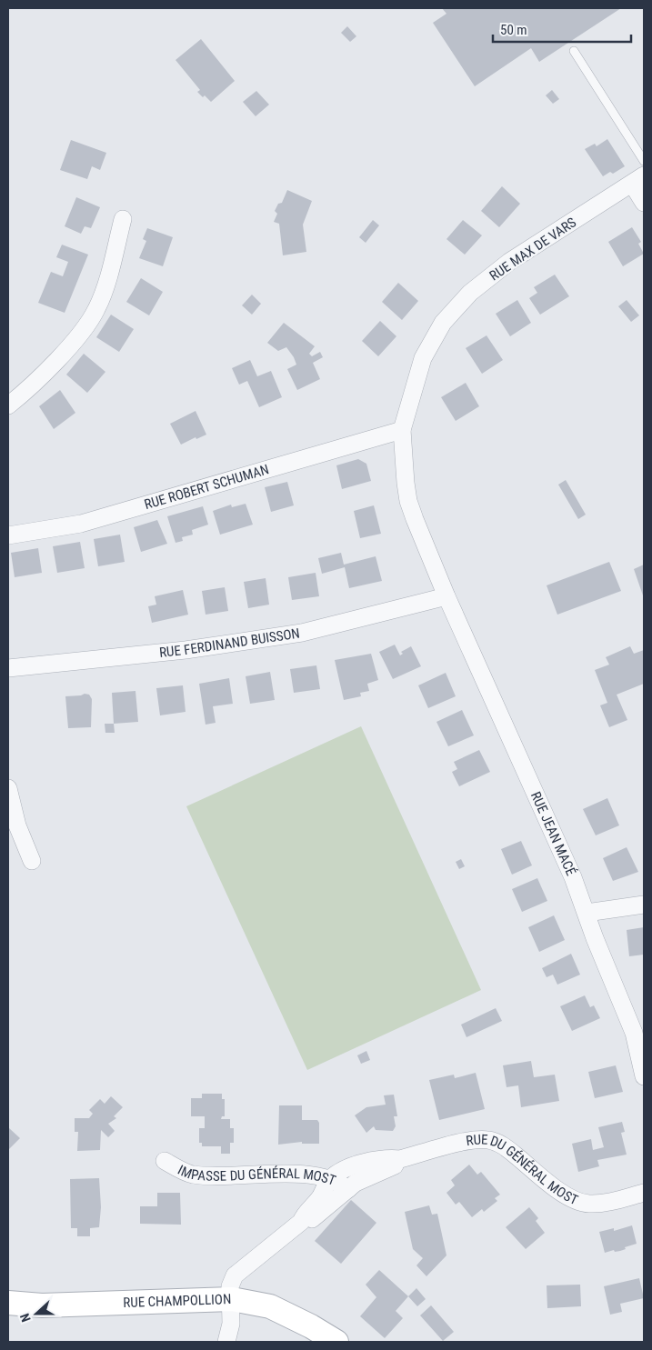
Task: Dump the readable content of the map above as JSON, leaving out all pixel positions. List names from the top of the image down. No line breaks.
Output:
{"streets":{"street":["RUE MAX DE VARS","RUE ROBERT SCHUMAN","RUE FERDINAND BUISSON","RUE JEAN MACÉ","RUE DU GÉNÉRAL MOST","IMPASSE DU GÉNÉRAL MOST","RUE CHAMPOLLION"]},"crossings":[["RUE MAX DE VARS","RUE ROBERT SCHUMAN"],["RUE MAX DE VARS","RUE FERDINAND BUISSON"],["RUE MAX DE VARS","RUE JEAN MACÉ"],["RUE FERDINAND BUISSON","RUE JEAN MACÉ"],["RUE DU GÉNÉRAL MOST","IMPASSE DU GÉNÉRAL MOST"],["RUE DU GÉNÉRAL MOST","RUE CHAMPOLLION"]],"scale_bar":"50 m","north":"left"}
